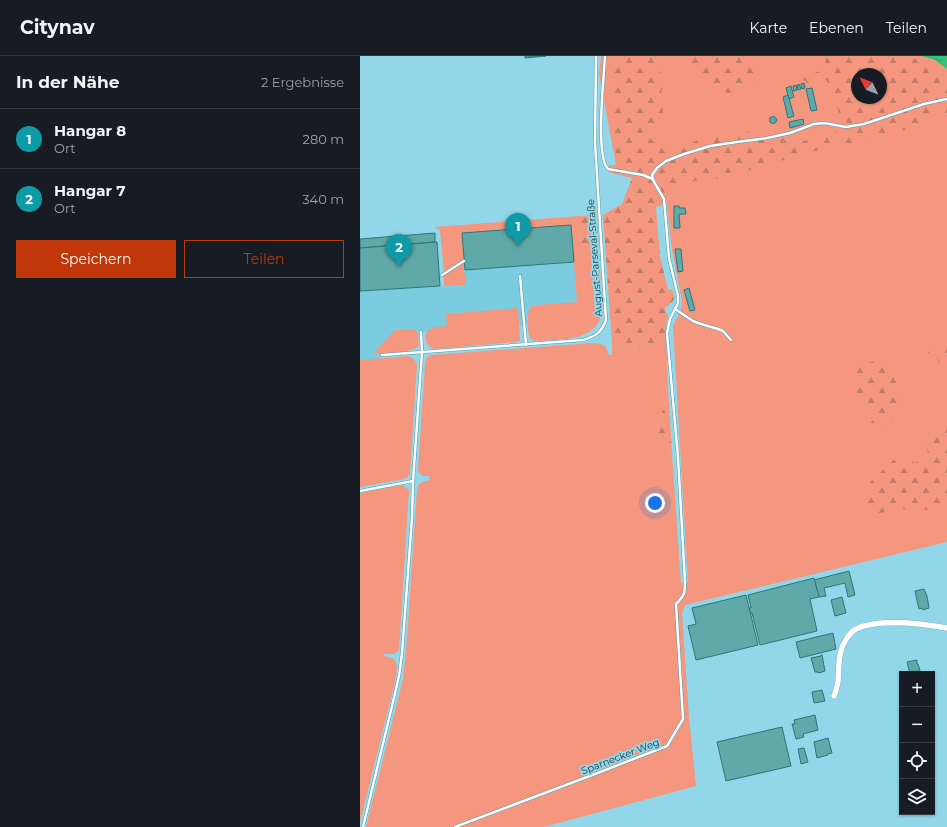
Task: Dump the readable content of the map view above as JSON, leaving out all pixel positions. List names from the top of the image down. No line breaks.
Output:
{"streets":{"lane":["August-Parseval-Straße","Sparnecker Weg"]},"north":"top left","page":{"header":"Citynav","nav":["Karte","Ebenen","Teilen"],"heading":["In der Nähe","2 Ergebnisse"],"list":[{"mark":"1","name":"Hangar 8","note":"Ort","value":"280 m"},{"mark":"2","name":"Hangar 7","note":"Ort","value":"340 m"}],"pins":["1","2"],"buttons":["Speichern","Teilen"],"map_buttons":["+","−"]}}
